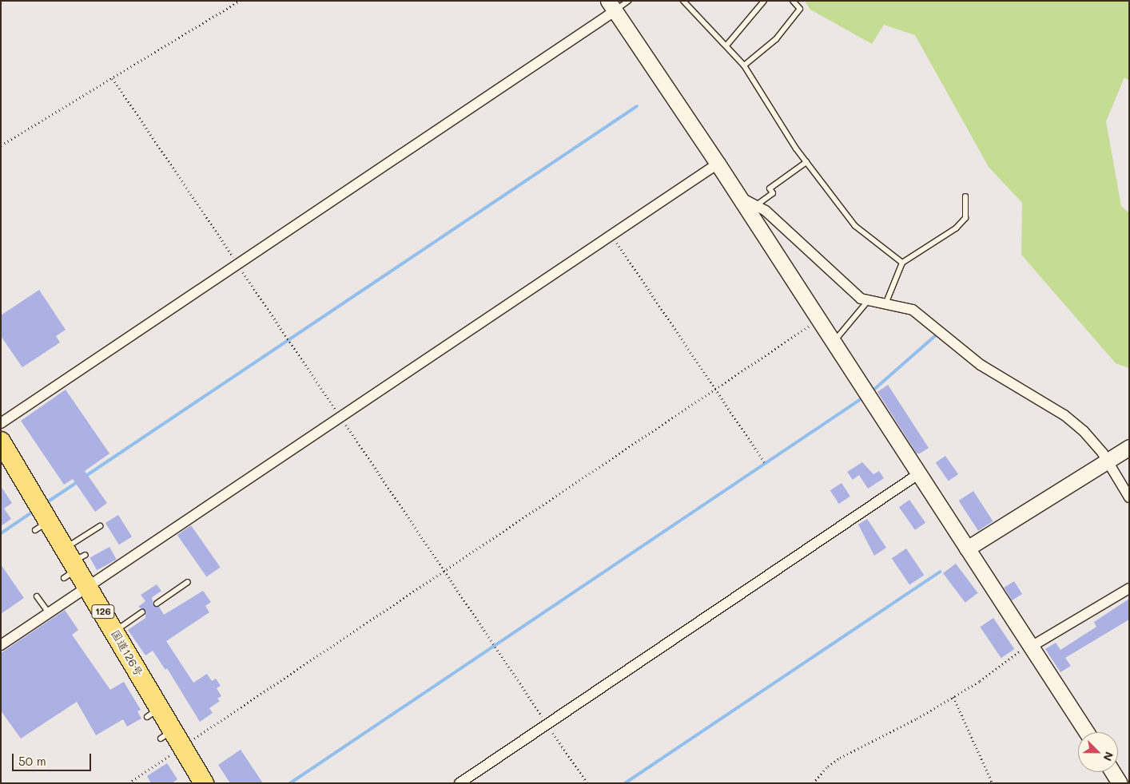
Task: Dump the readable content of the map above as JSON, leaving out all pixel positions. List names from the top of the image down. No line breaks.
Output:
{"streets":{"highway":["126","国道126号"]},"scale_bar":"50 m","north":"bottom right"}
